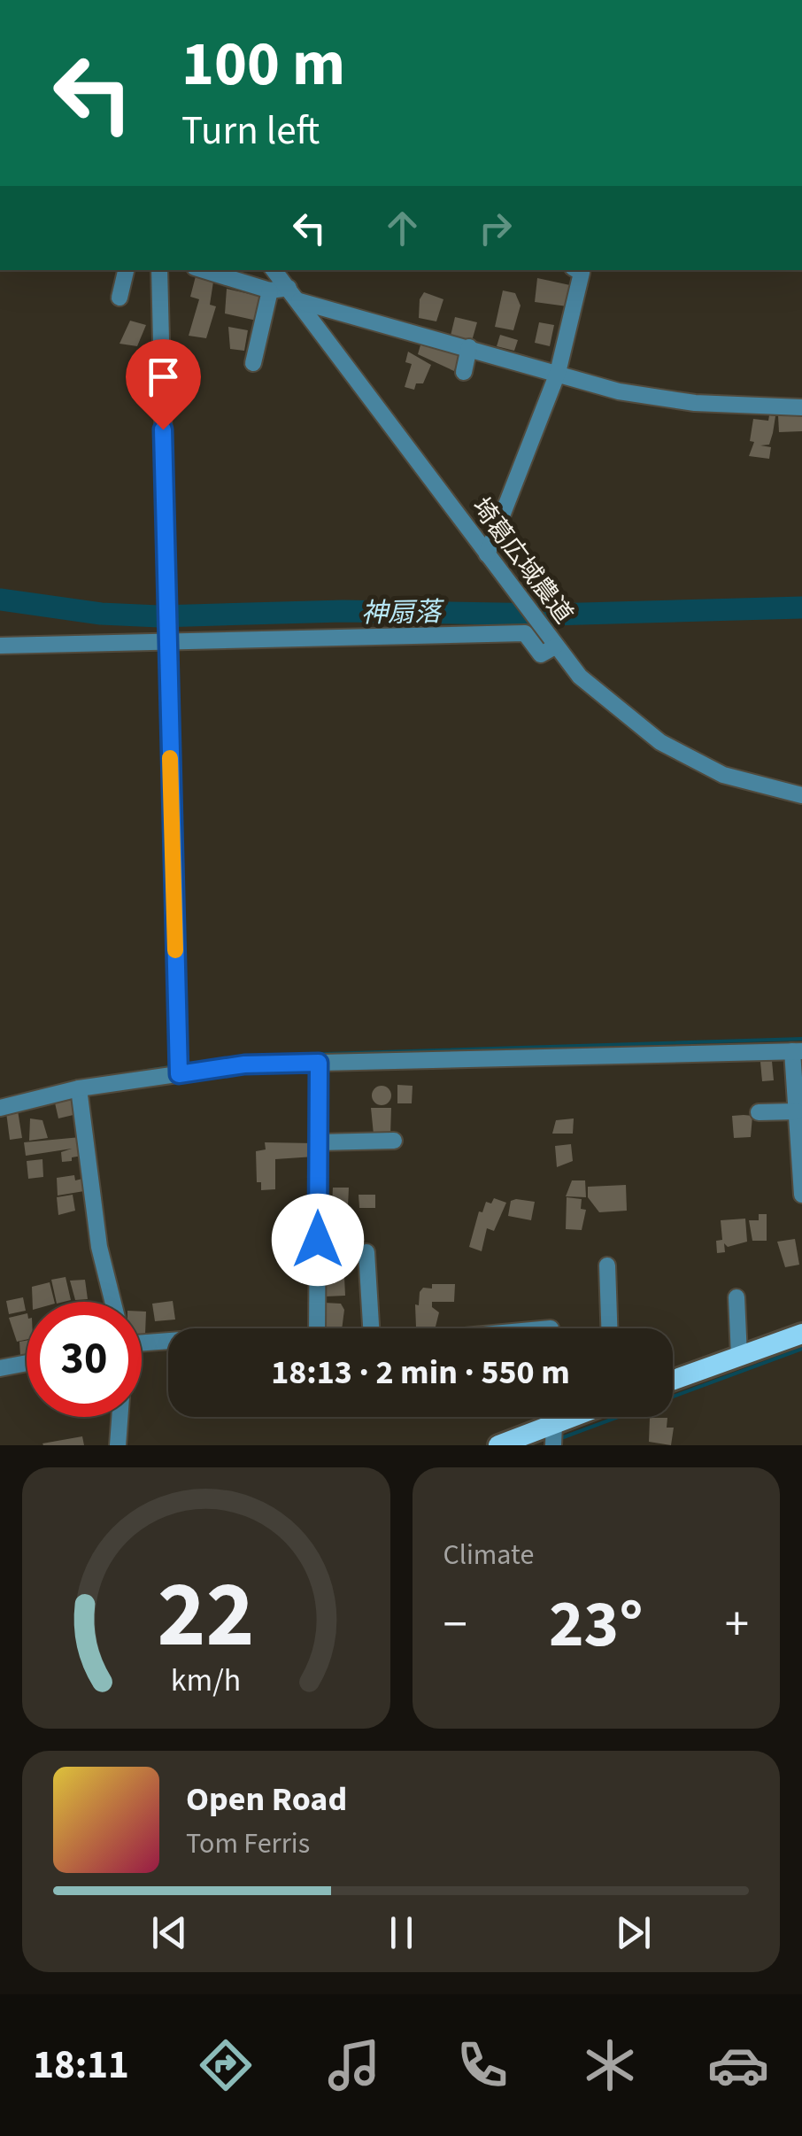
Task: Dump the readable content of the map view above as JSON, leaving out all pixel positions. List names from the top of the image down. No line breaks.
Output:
{"streets":{"street":["埼葛広域農道"]},"water":["神扇落"],"page":{"turn":["100 m","Turn left"],"limit":"30","trip":"18:13 · 2 min · 550 m","tile":"Climate","heat":["−","23°","+"],"song":["Open Road","Tom Ferris"],"tabs":"18:11","gauge":["22","km/h"]}}
